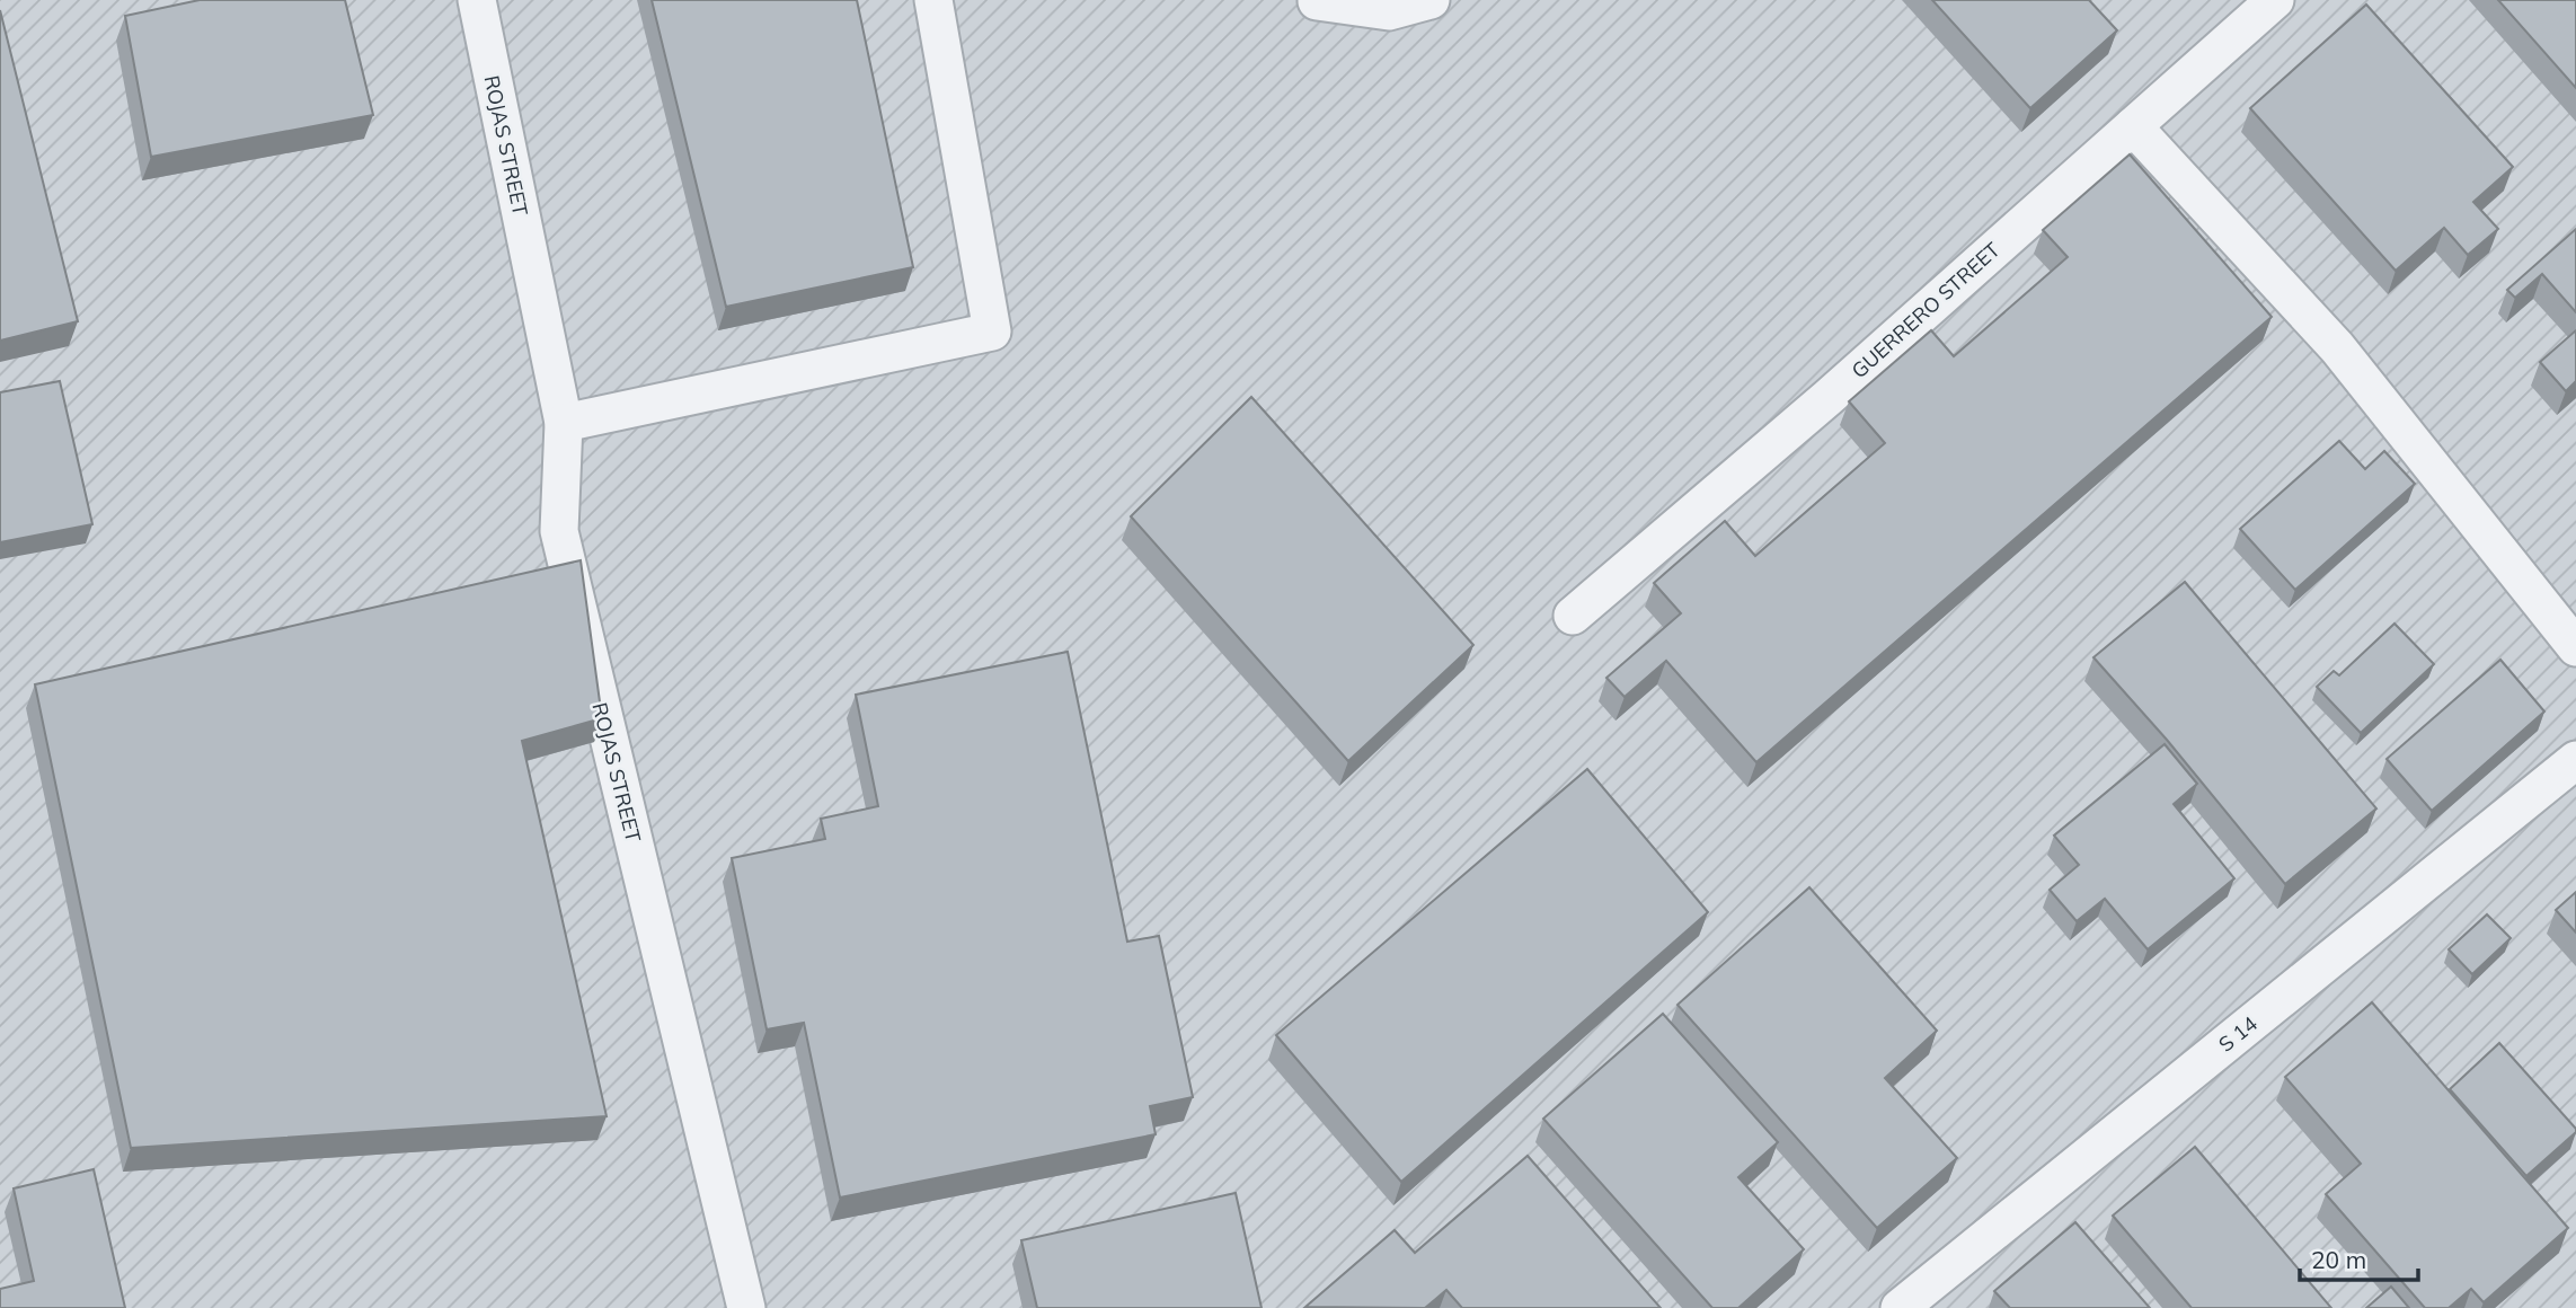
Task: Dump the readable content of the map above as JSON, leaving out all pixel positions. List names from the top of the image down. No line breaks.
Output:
{"streets":{"street":["ROJAS STREET","GUERRERO STREET","S 14"]},"scale_bar":"20 m"}
